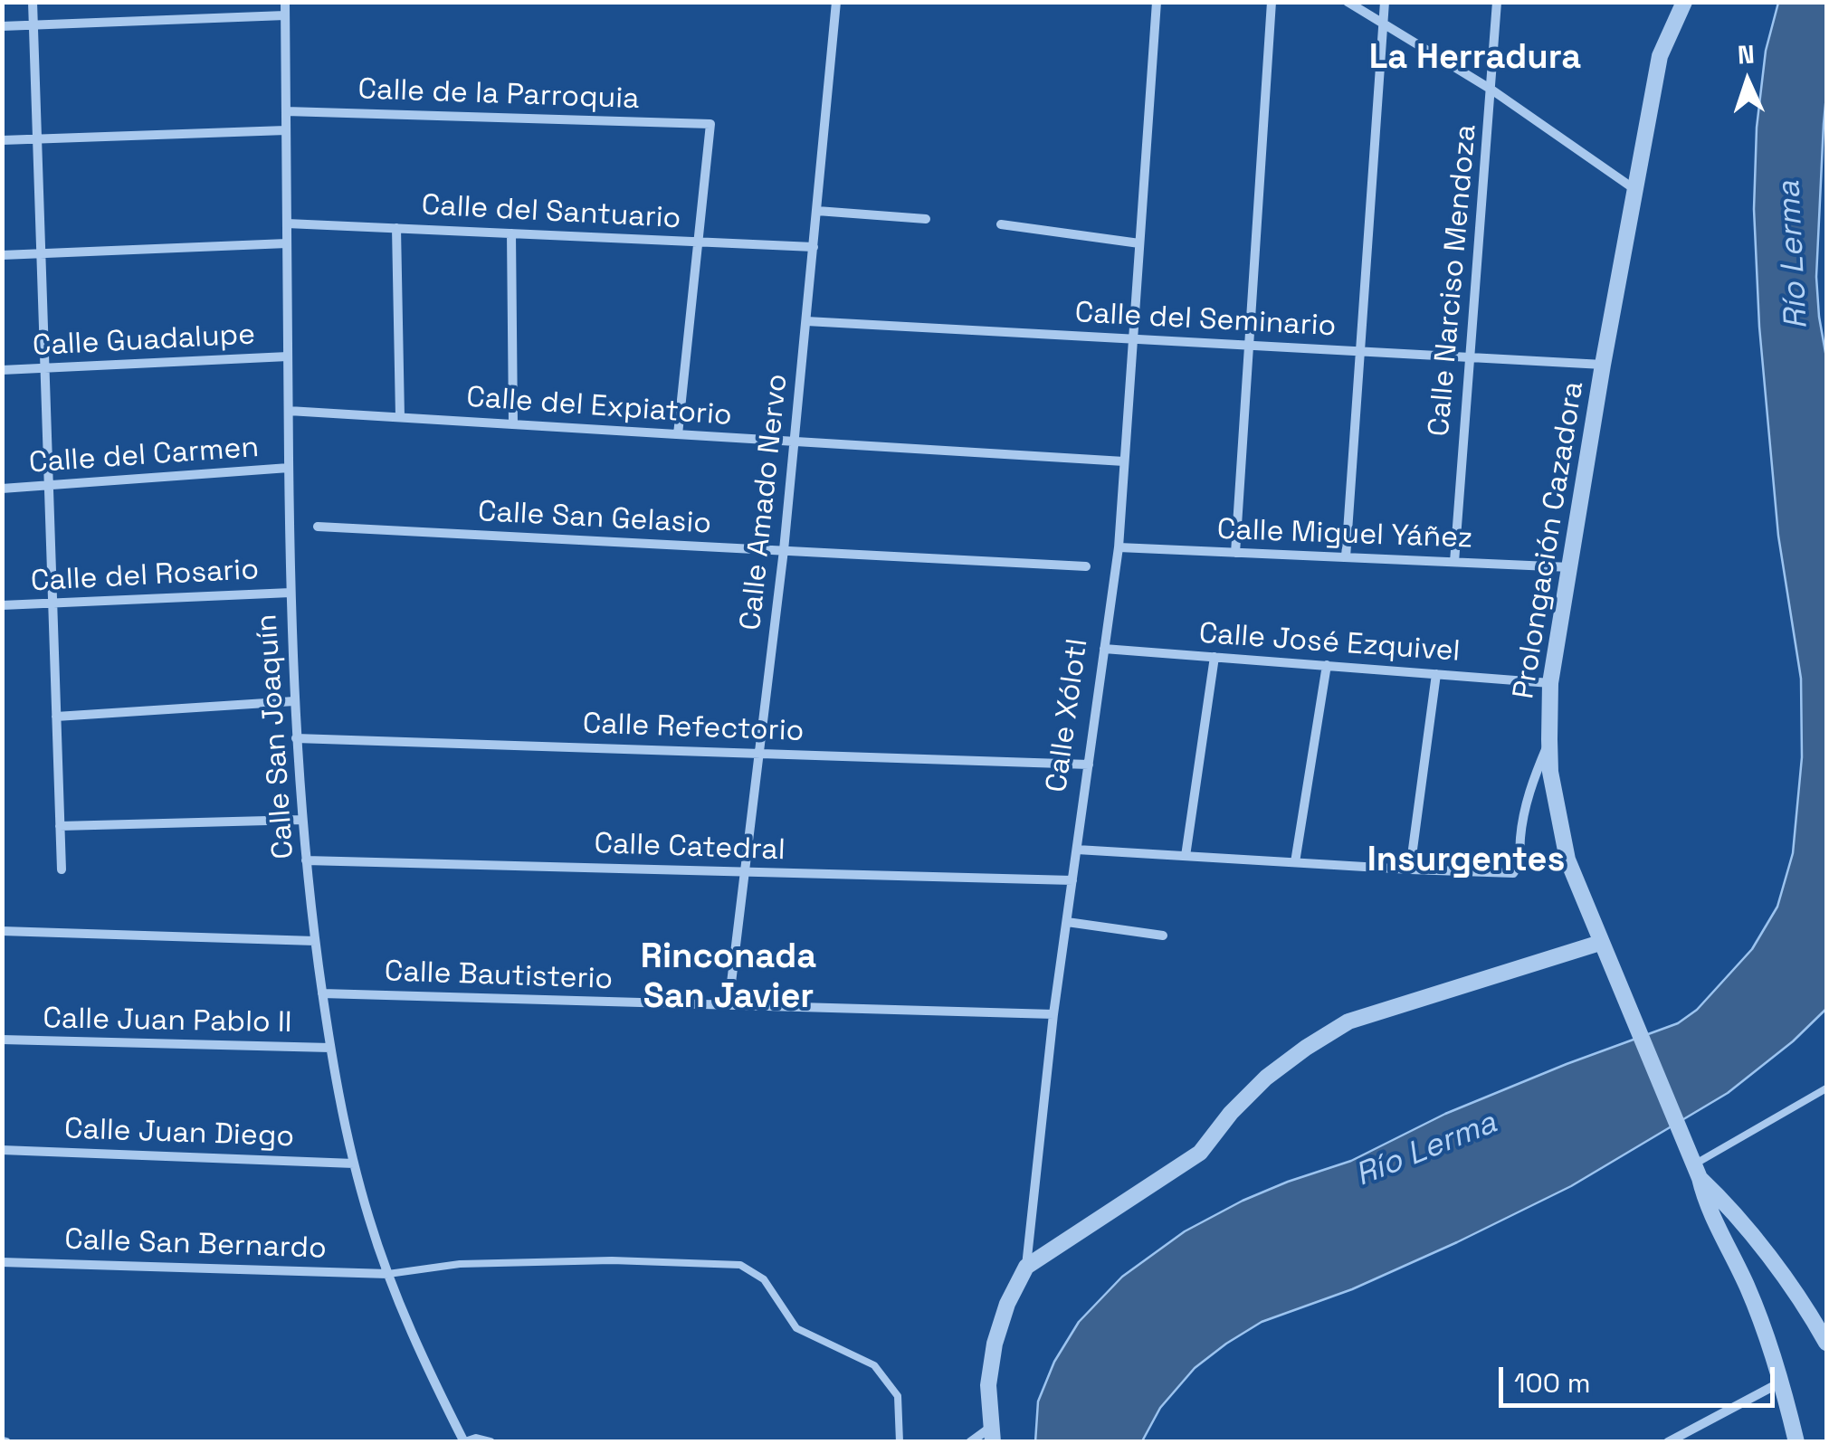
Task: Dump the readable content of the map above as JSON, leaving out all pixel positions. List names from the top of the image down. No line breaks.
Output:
{"streets":{"street":["Calle de la Parroquia","Calle del Santuario","Calle Narciso Mendoza","Calle del Seminario","Calle Guadalupe","Calle del Expiatorio","Calle del Carmen","Calle Amado Nervo","Calle San Gelasio","Calle Miguel Yáñez","Prolongación Cazadora","Calle del Rosario","Calle José Ezquivel","Calle Xólotl","Calle Refectorio","Calle San Joaquín","Calle Catedral","Calle Bautisterio","Calle Juan Pablo II","Calle Juan Diego","Calle San Bernardo"]},"crossings":[["Calle de la Parroquia","Calle del Santuario"],["Calle de la Parroquia","Calle San Joaquín"],["Calle del Santuario","Calle Amado Nervo"],["Calle del Santuario","Calle San Joaquín"],["Calle Narciso Mendoza","Calle del Seminario"],["Calle Narciso Mendoza","Calle Miguel Yáñez"],["Calle del Seminario","Calle Amado Nervo"],["Calle del Seminario","Prolongación Cazadora"],["Calle del Seminario","Calle Xólotl"],["Calle Guadalupe","Calle San Joaquín"],["Calle del Expiatorio","Calle Amado Nervo"],["Calle del Expiatorio","Calle Xólotl"],["Calle del Expiatorio","Calle San Joaquín"],["Calle del Carmen","Calle San Joaquín"],["Calle Amado Nervo","Calle San Gelasio"],["Calle Amado Nervo","Calle Refectorio"],["Calle Amado Nervo","Calle Catedral"],["Calle Amado Nervo","Calle Bautisterio"],["Calle Miguel Yáñez","Prolongación Cazadora"],["Calle Miguel Yáñez","Calle Xólotl"],["Prolongación Cazadora","Calle José Ezquivel"],["Calle del Rosario","Calle San Joaquín"],["Calle José Ezquivel","Calle Xólotl"],["Calle Xólotl","Calle Refectorio"],["Calle Xólotl","Calle Catedral"],["Calle Xólotl","Calle Bautisterio"],["Calle Refectorio","Calle San Joaquín"],["Calle San Joaquín","Calle Catedral"],["Calle San Joaquín","Calle Bautisterio"],["Calle San Joaquín","Calle Juan Pablo II"],["Calle San Joaquín","Calle Juan Diego"],["Calle San Joaquín","Calle San Bernardo"]],"districts":["La Herradura","Insurgentes","Rinconada San Javier"],"water":["Río Lerma"],"scale_bar":"100 m","north":"top"}
